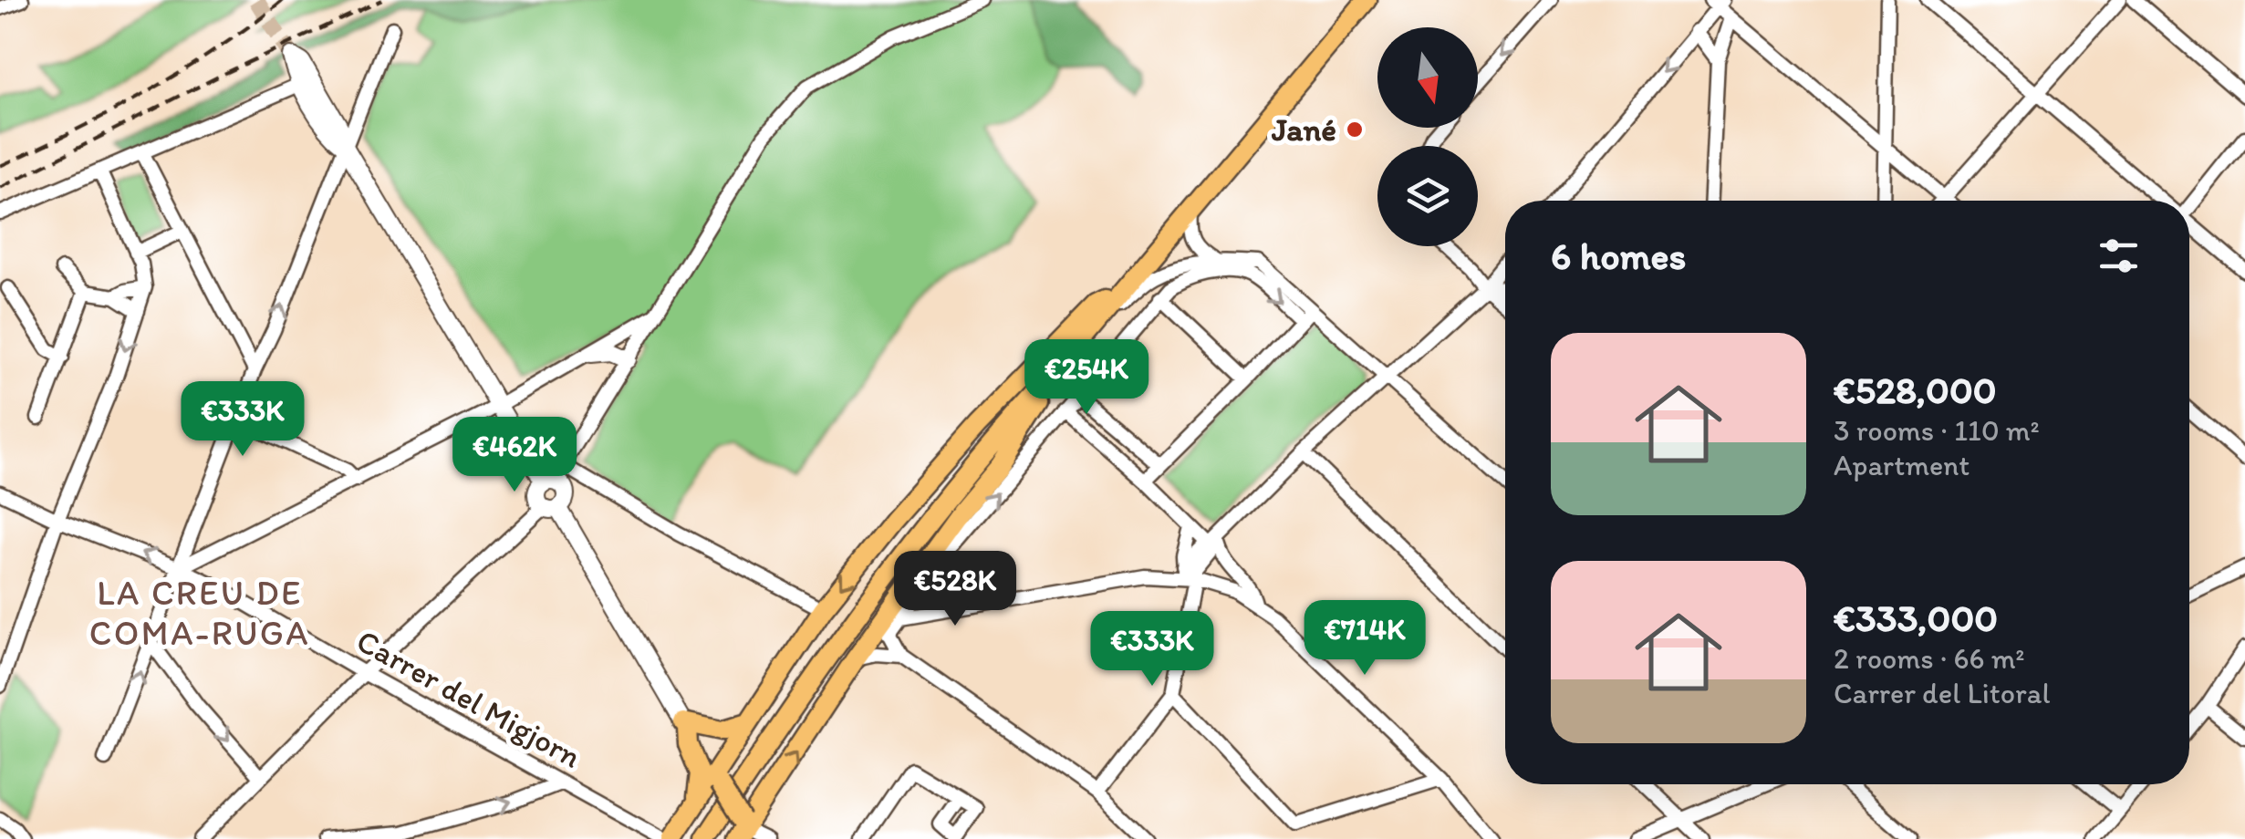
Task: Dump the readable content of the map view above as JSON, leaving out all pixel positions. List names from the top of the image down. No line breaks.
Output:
{"streets":{"street":["Carrer del Migjorn"]},"districts":["LA CREU DE COMA-RUGA"],"places":["Jané"],"north":"bottom","page":{"heading":"6 homes","list":[{"name":"€528,000","note":"3 rooms · 110 m² · Apartment"},{"name":"€333,000","note":"2 rooms · 66 m² · Carrer del Litoral"}],"price":["€254K","€333K","€462K","€528K","€714K","€333K"]}}
